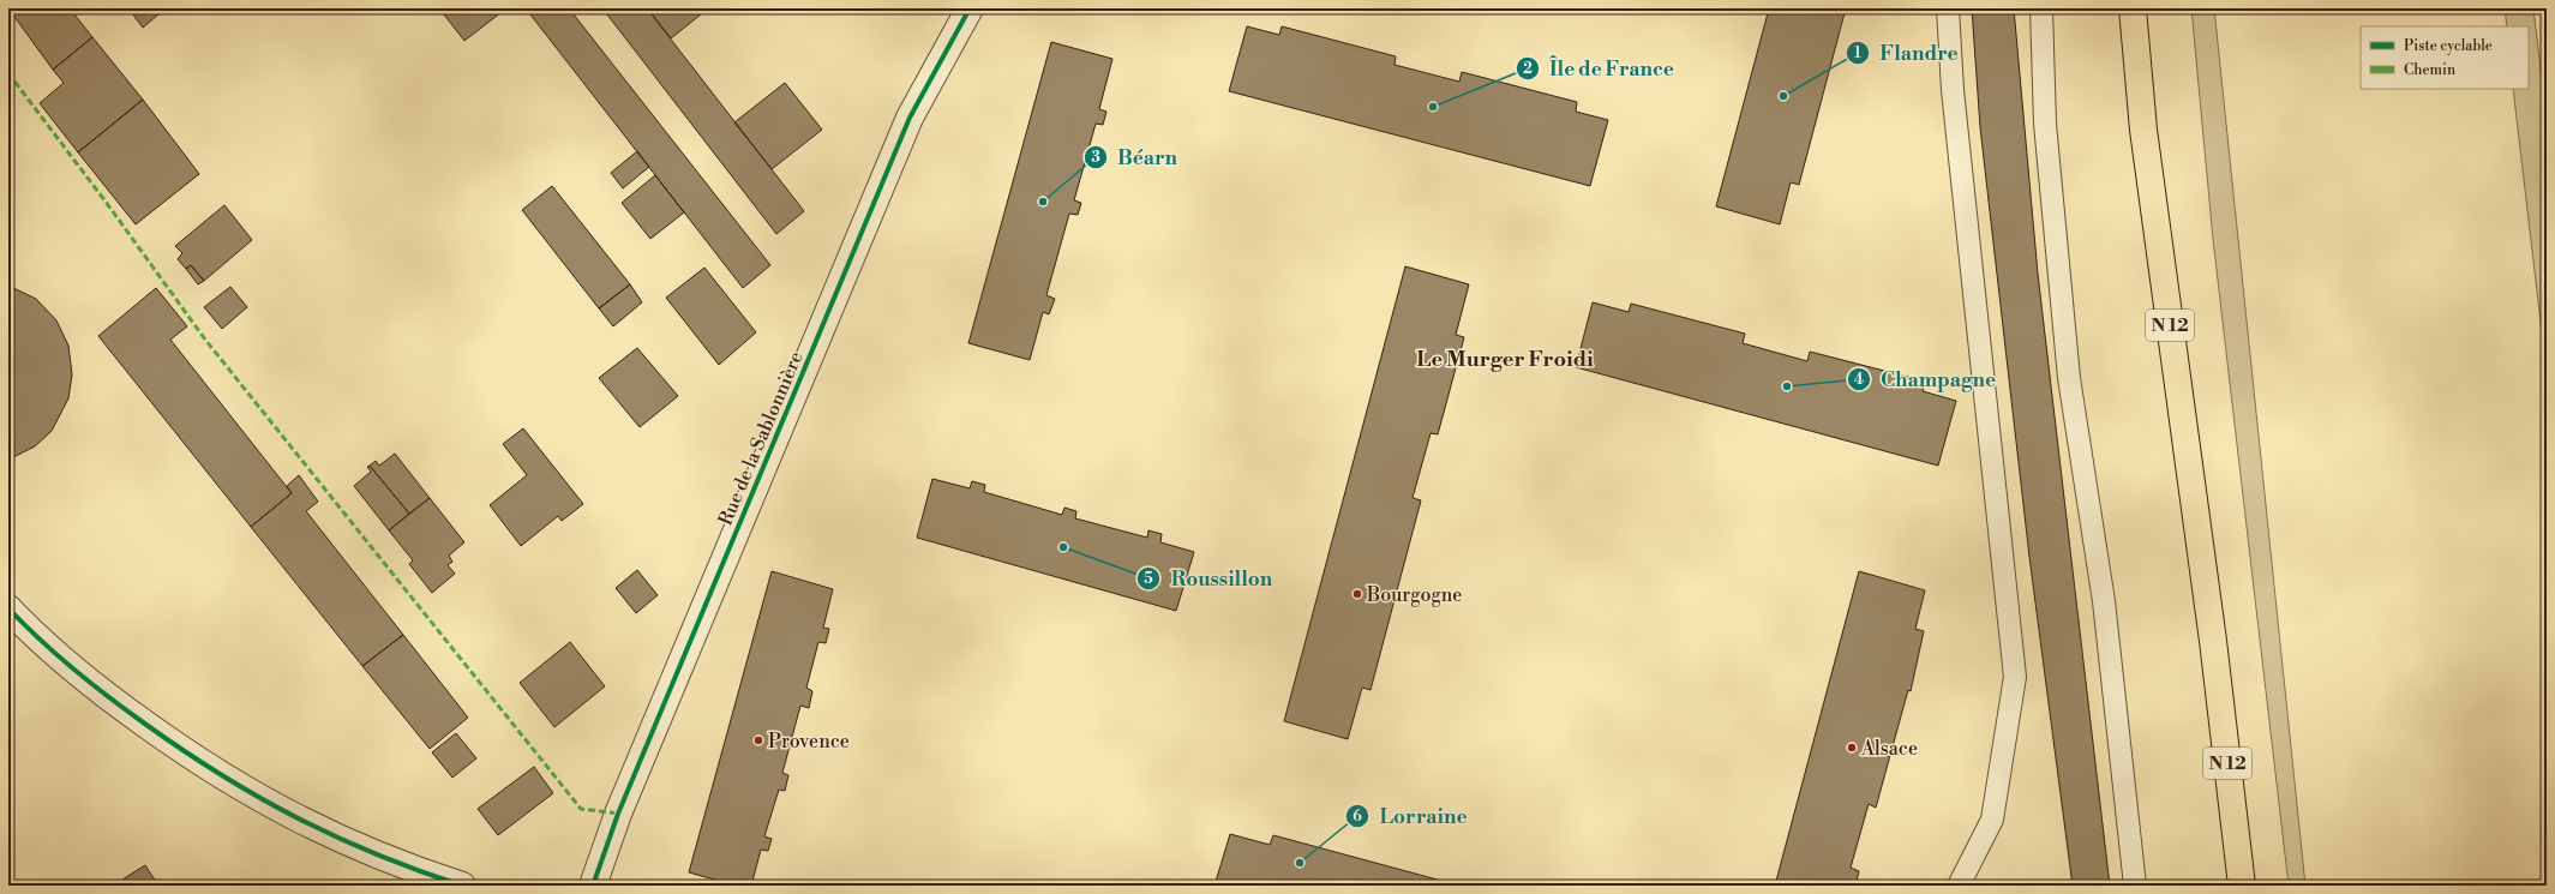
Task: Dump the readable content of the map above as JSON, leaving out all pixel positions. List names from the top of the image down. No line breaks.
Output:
{"streets":{"main road":["N 12"],"street":["Rue de la Sablonnière"]},"districts":["Le Murger Froidi"],"places":["Flandre","Île de France","Béarn","Champagne","Roussillon","Bourgogne","Provence","Alsace","Lorraine"],"legend":["Piste cyclable","Chemin"]}
